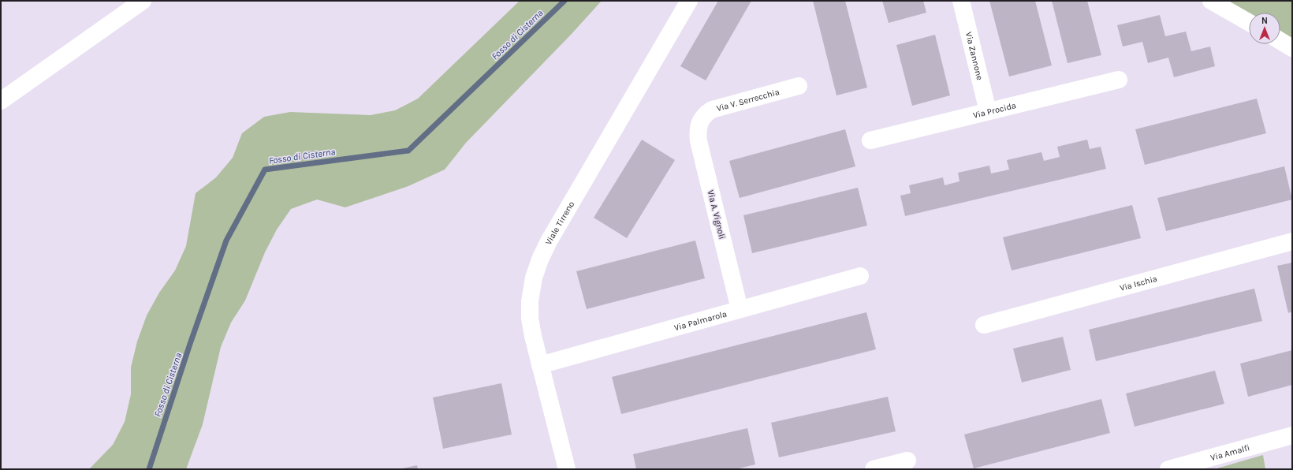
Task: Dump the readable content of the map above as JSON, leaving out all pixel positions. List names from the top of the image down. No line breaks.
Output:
{"streets":{"street":["Via Zannone","Via V. Serrecchia","Via Procida","Via A. Vignoli","Viale Tirreno","Via Ischia","Via Palmarola","Via Amalfi"]},"crossings":[["Via Zannone","Via Procida"],["Via V. Serrecchia","Via A. Vignoli"],["Via A. Vignoli","Via Palmarola"],["Viale Tirreno","Via Palmarola"]],"water":["Fosso di Cisterna"],"north":"top"}
